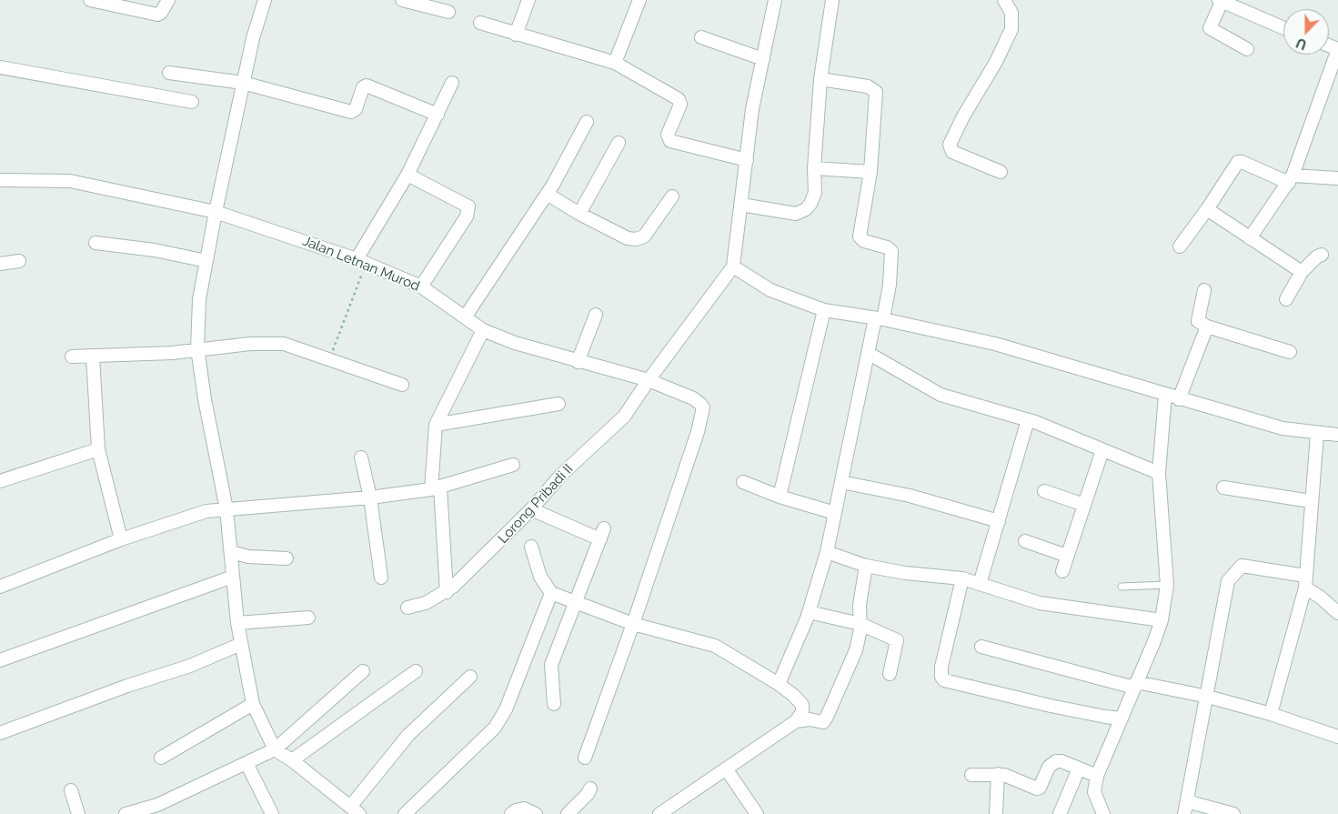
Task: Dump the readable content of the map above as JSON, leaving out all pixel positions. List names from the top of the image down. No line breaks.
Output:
{"streets":{"street":["Jalan Letnan Murod","Lorong Pribadi II"]},"crossings":[["Jalan Letnan Murod","Lorong Pribadi II"]],"north":"bottom"}
